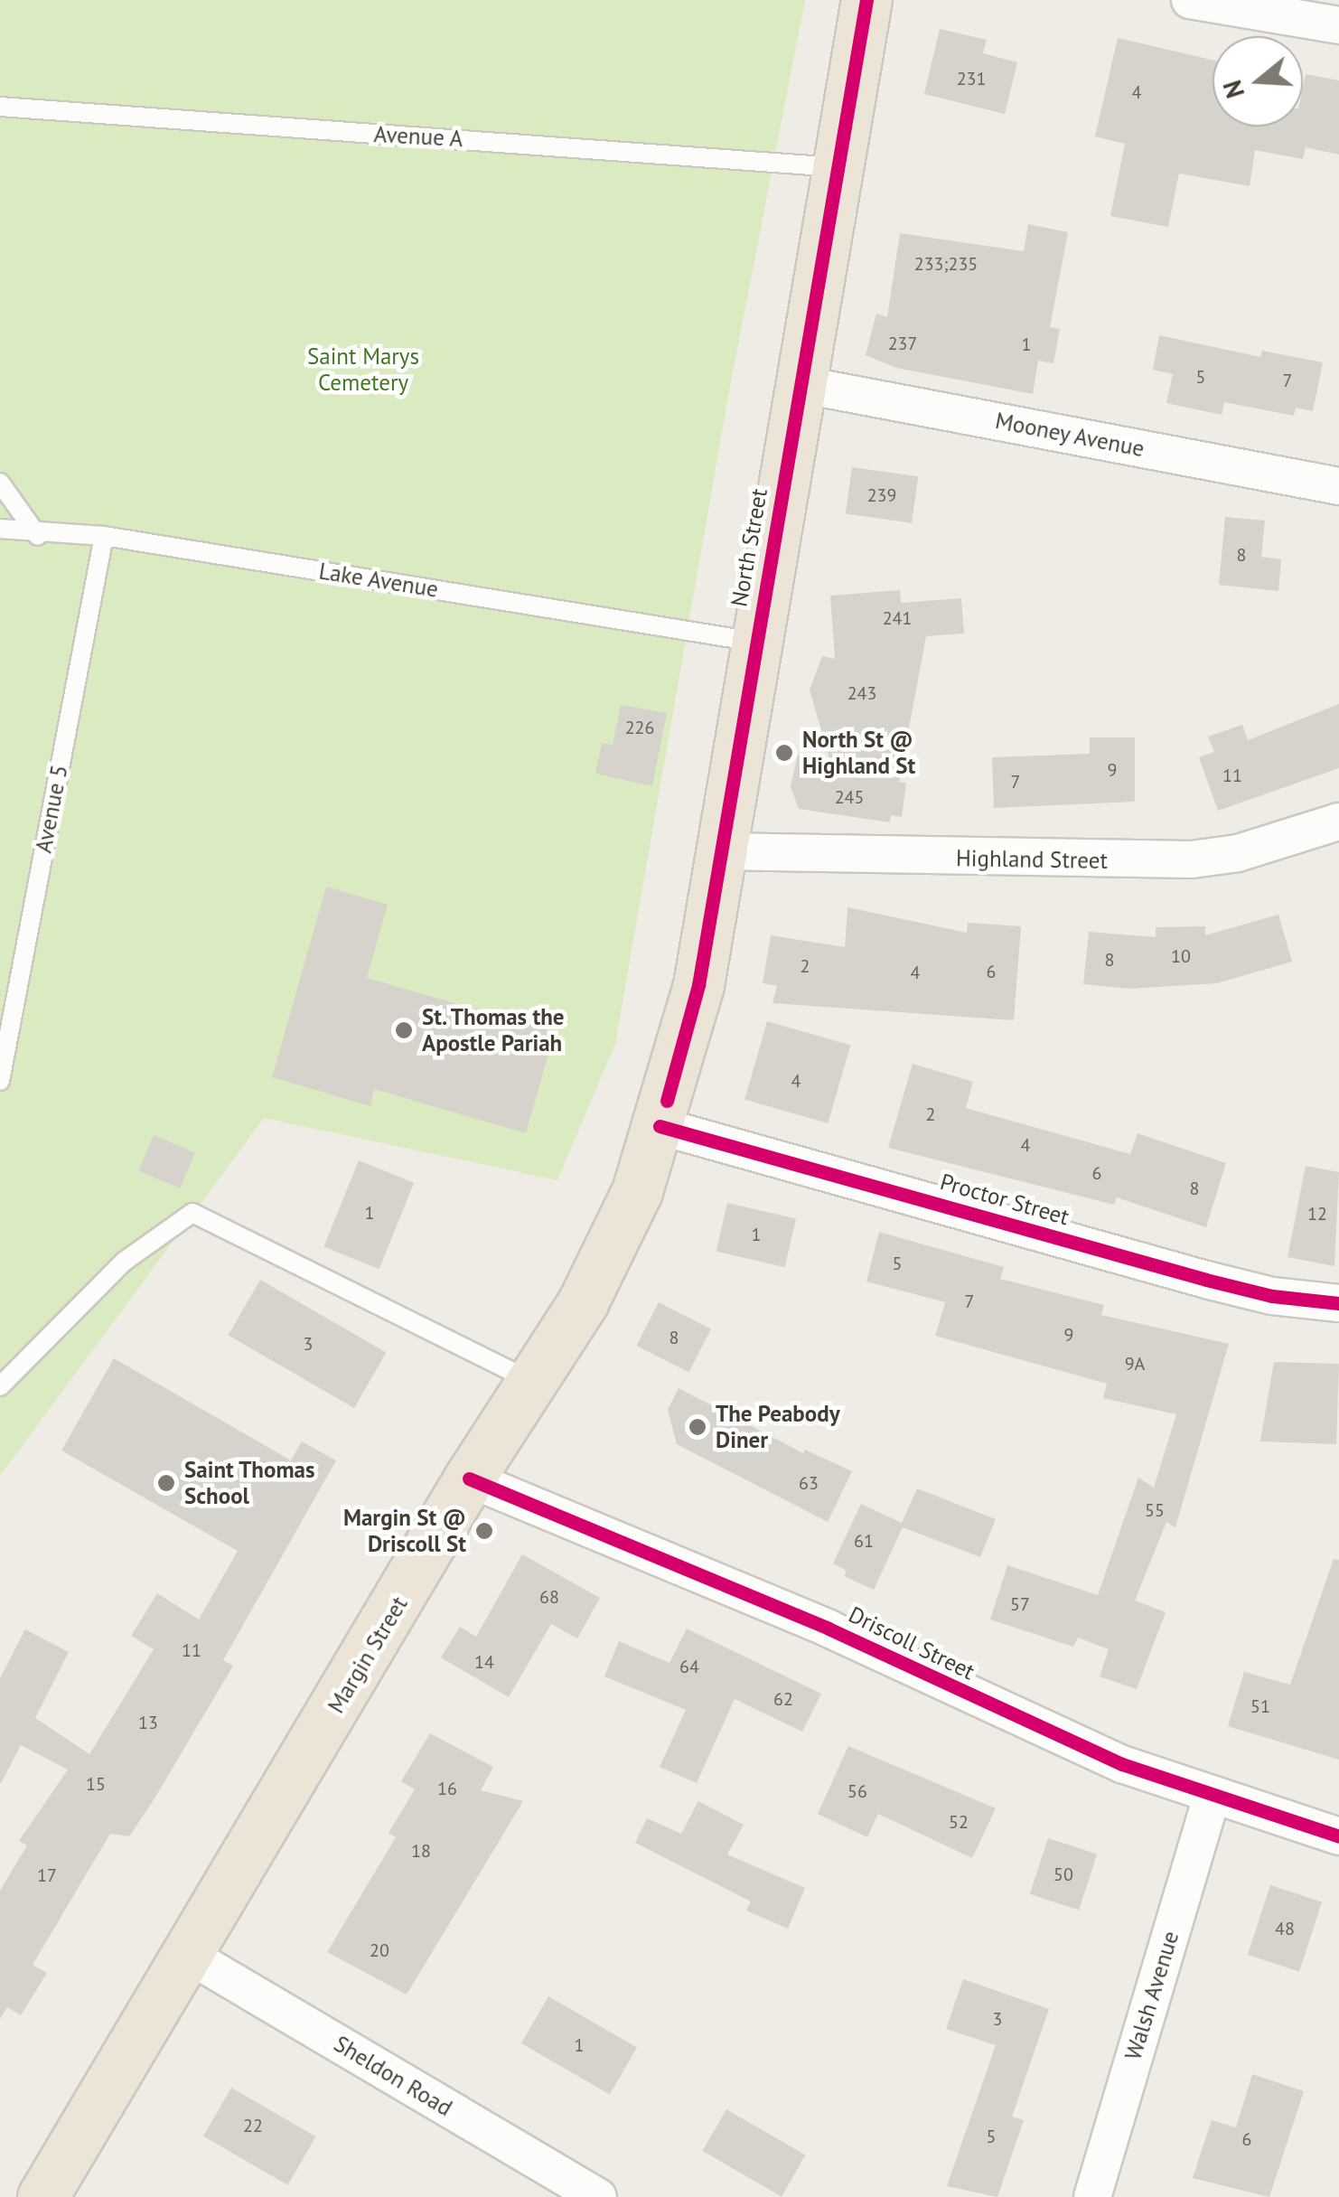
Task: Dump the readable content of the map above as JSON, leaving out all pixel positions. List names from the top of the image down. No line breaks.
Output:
{"streets":{"highway":["North Street","Margin Street"],"street":["Mooney Avenue","Highland Street","Proctor Street","Driscoll Street","Walsh Avenue","Sheldon Road"],"lane":["Avenue A","Lake Avenue","Avenue 5"]},"crossings":[["Avenue A","North Street"],["Mooney Avenue","North Street"],["North Street","Lake Avenue"],["North Street","Highland Street"],["North Street","Proctor Street"],["North Street","Margin Street"],["Lake Avenue","Avenue 5"],["Proctor Street","Margin Street"],["Driscoll Street","Margin Street"],["Driscoll Street","Walsh Avenue"],["Margin Street","Sheldon Road"]],"parks":["Saint Marys Cemetery"],"places":["North St @ Highland St","St. Thomas the Apostle Pariah","The Peabody Diner","Saint Thomas School","Margin St @ Driscoll St"],"house_numbers":["231","4","233;235","237","1","5","7","239","8","241","243","226","9","11","7","245","10","8","2","6","4","4","2","4","6","8","1","12","1","5","7","9","8","3","9A","63","55","61","68","57","11","14","64","62","51","13","15","16","56","52","18","50","17","48","20","3","1","22","5","6"],"north":"left"}
